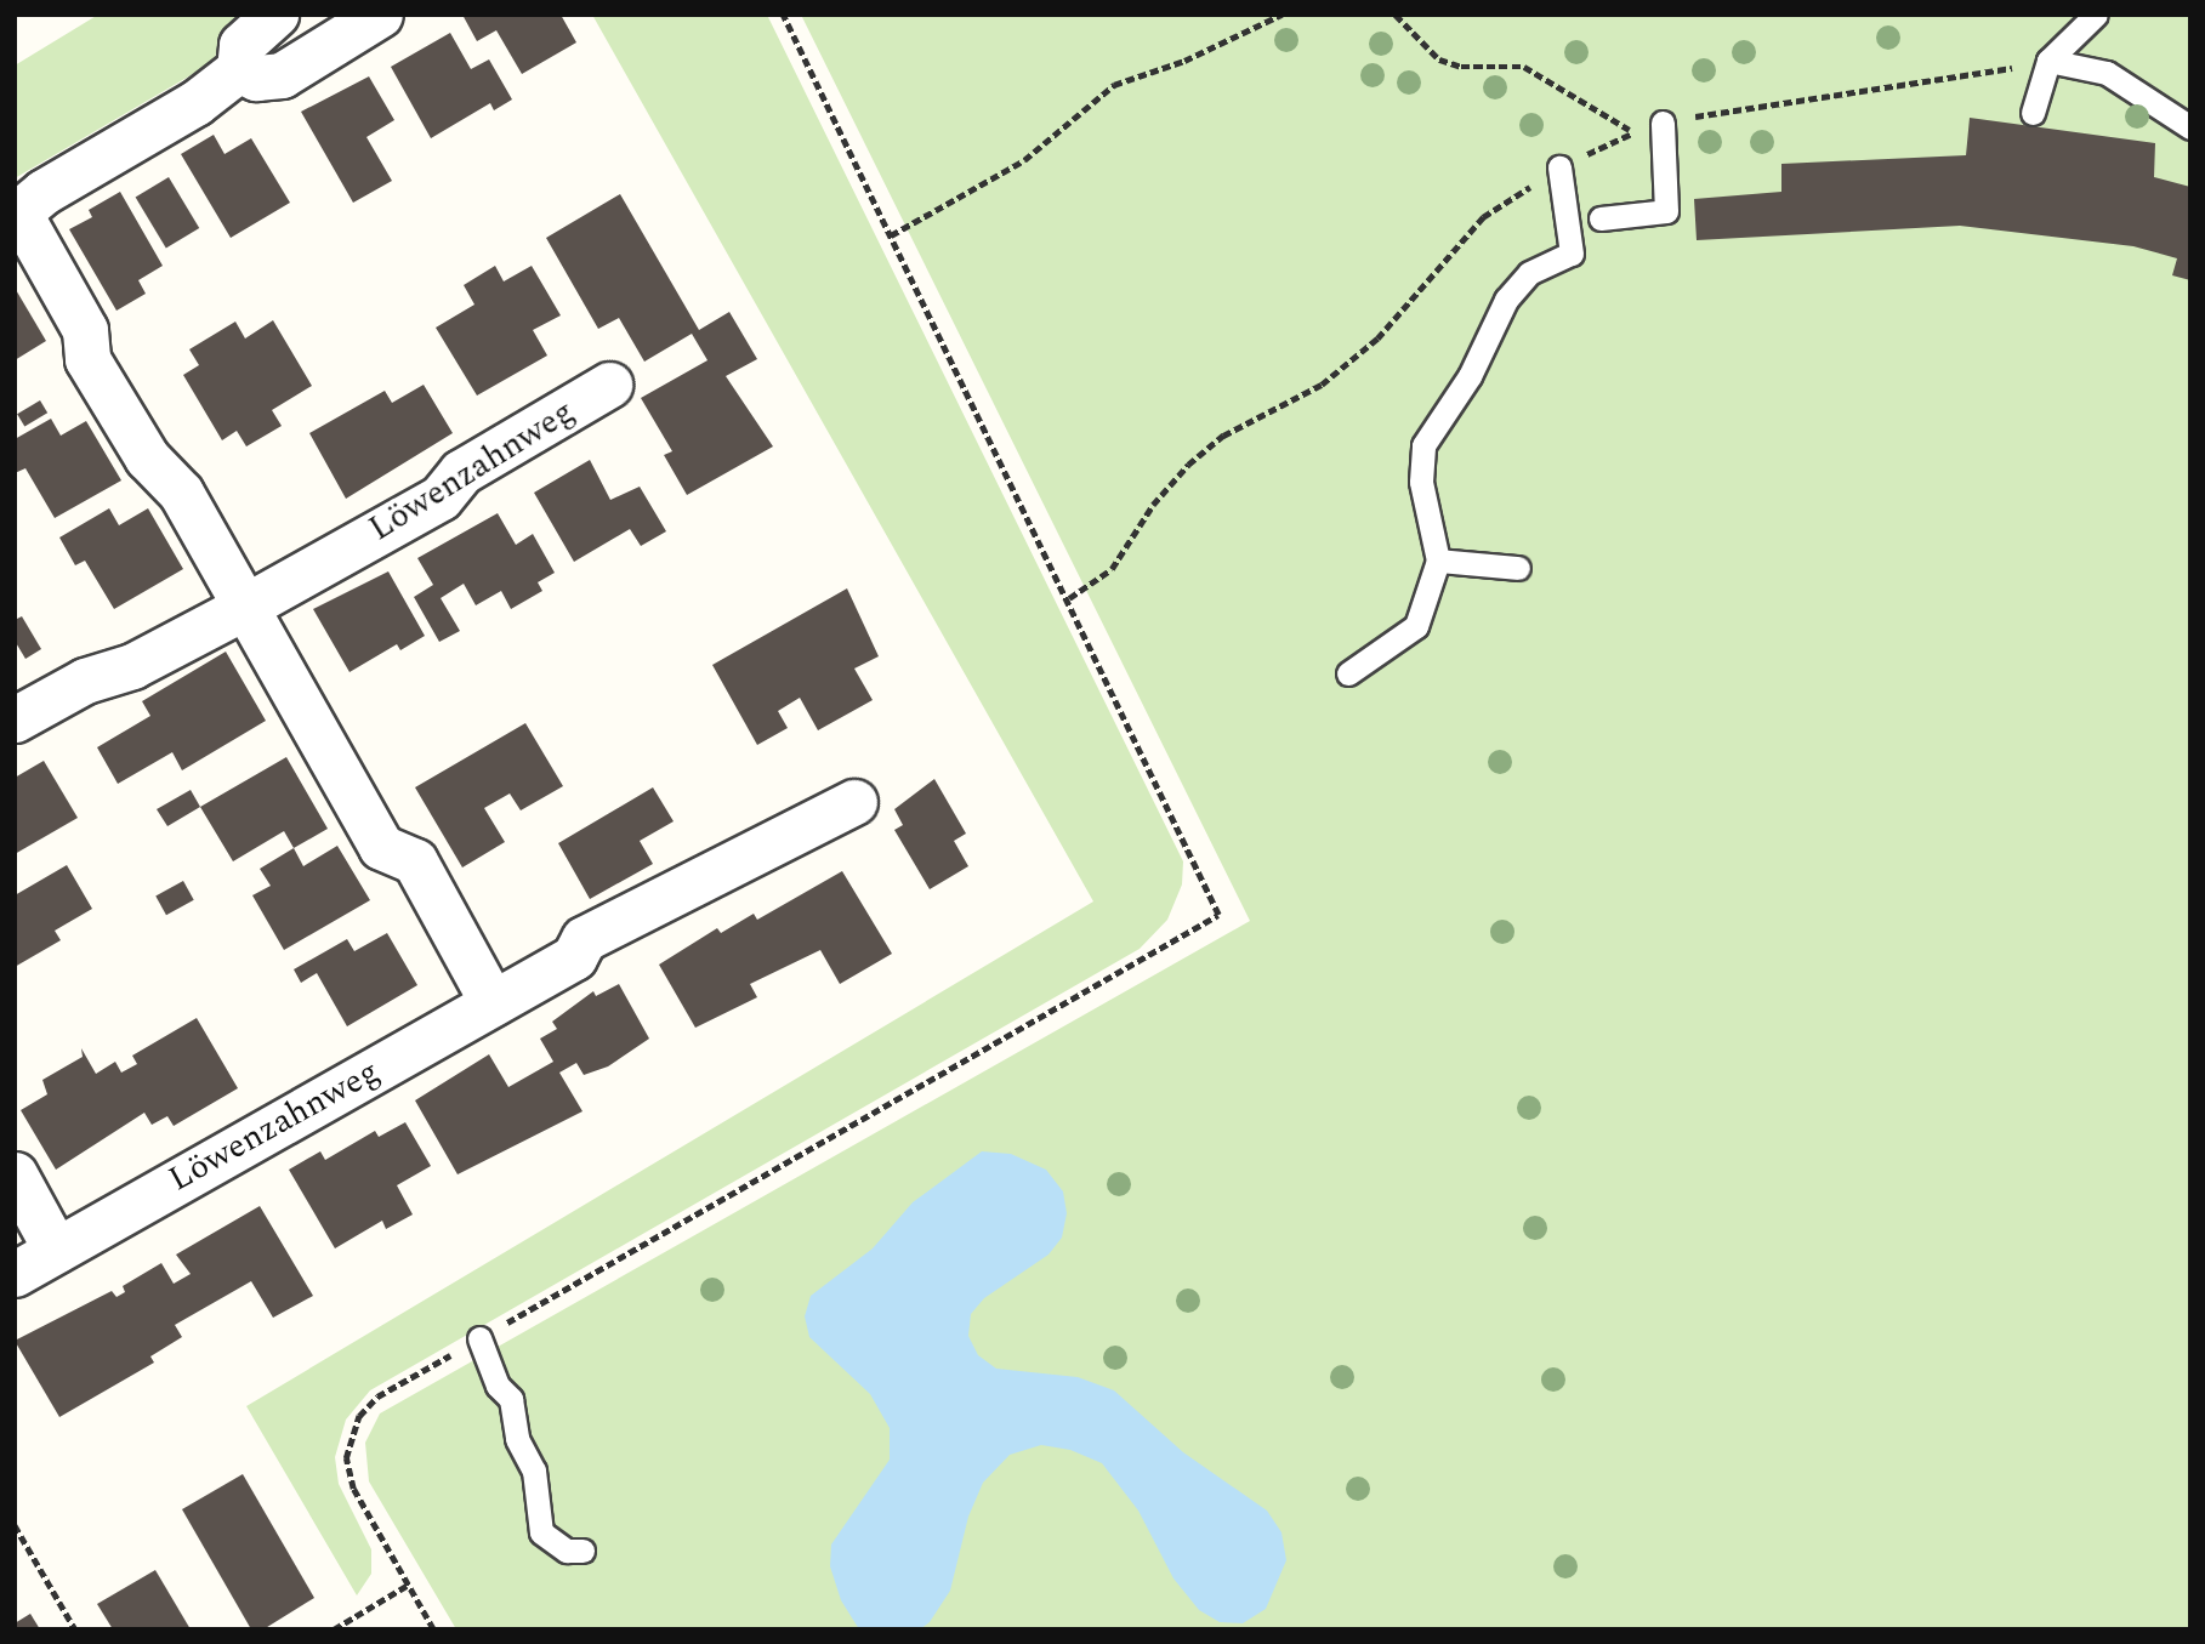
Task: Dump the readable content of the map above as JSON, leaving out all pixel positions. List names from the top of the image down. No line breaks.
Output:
{"streets":{"street":["Löwenzahnweg"]}}
